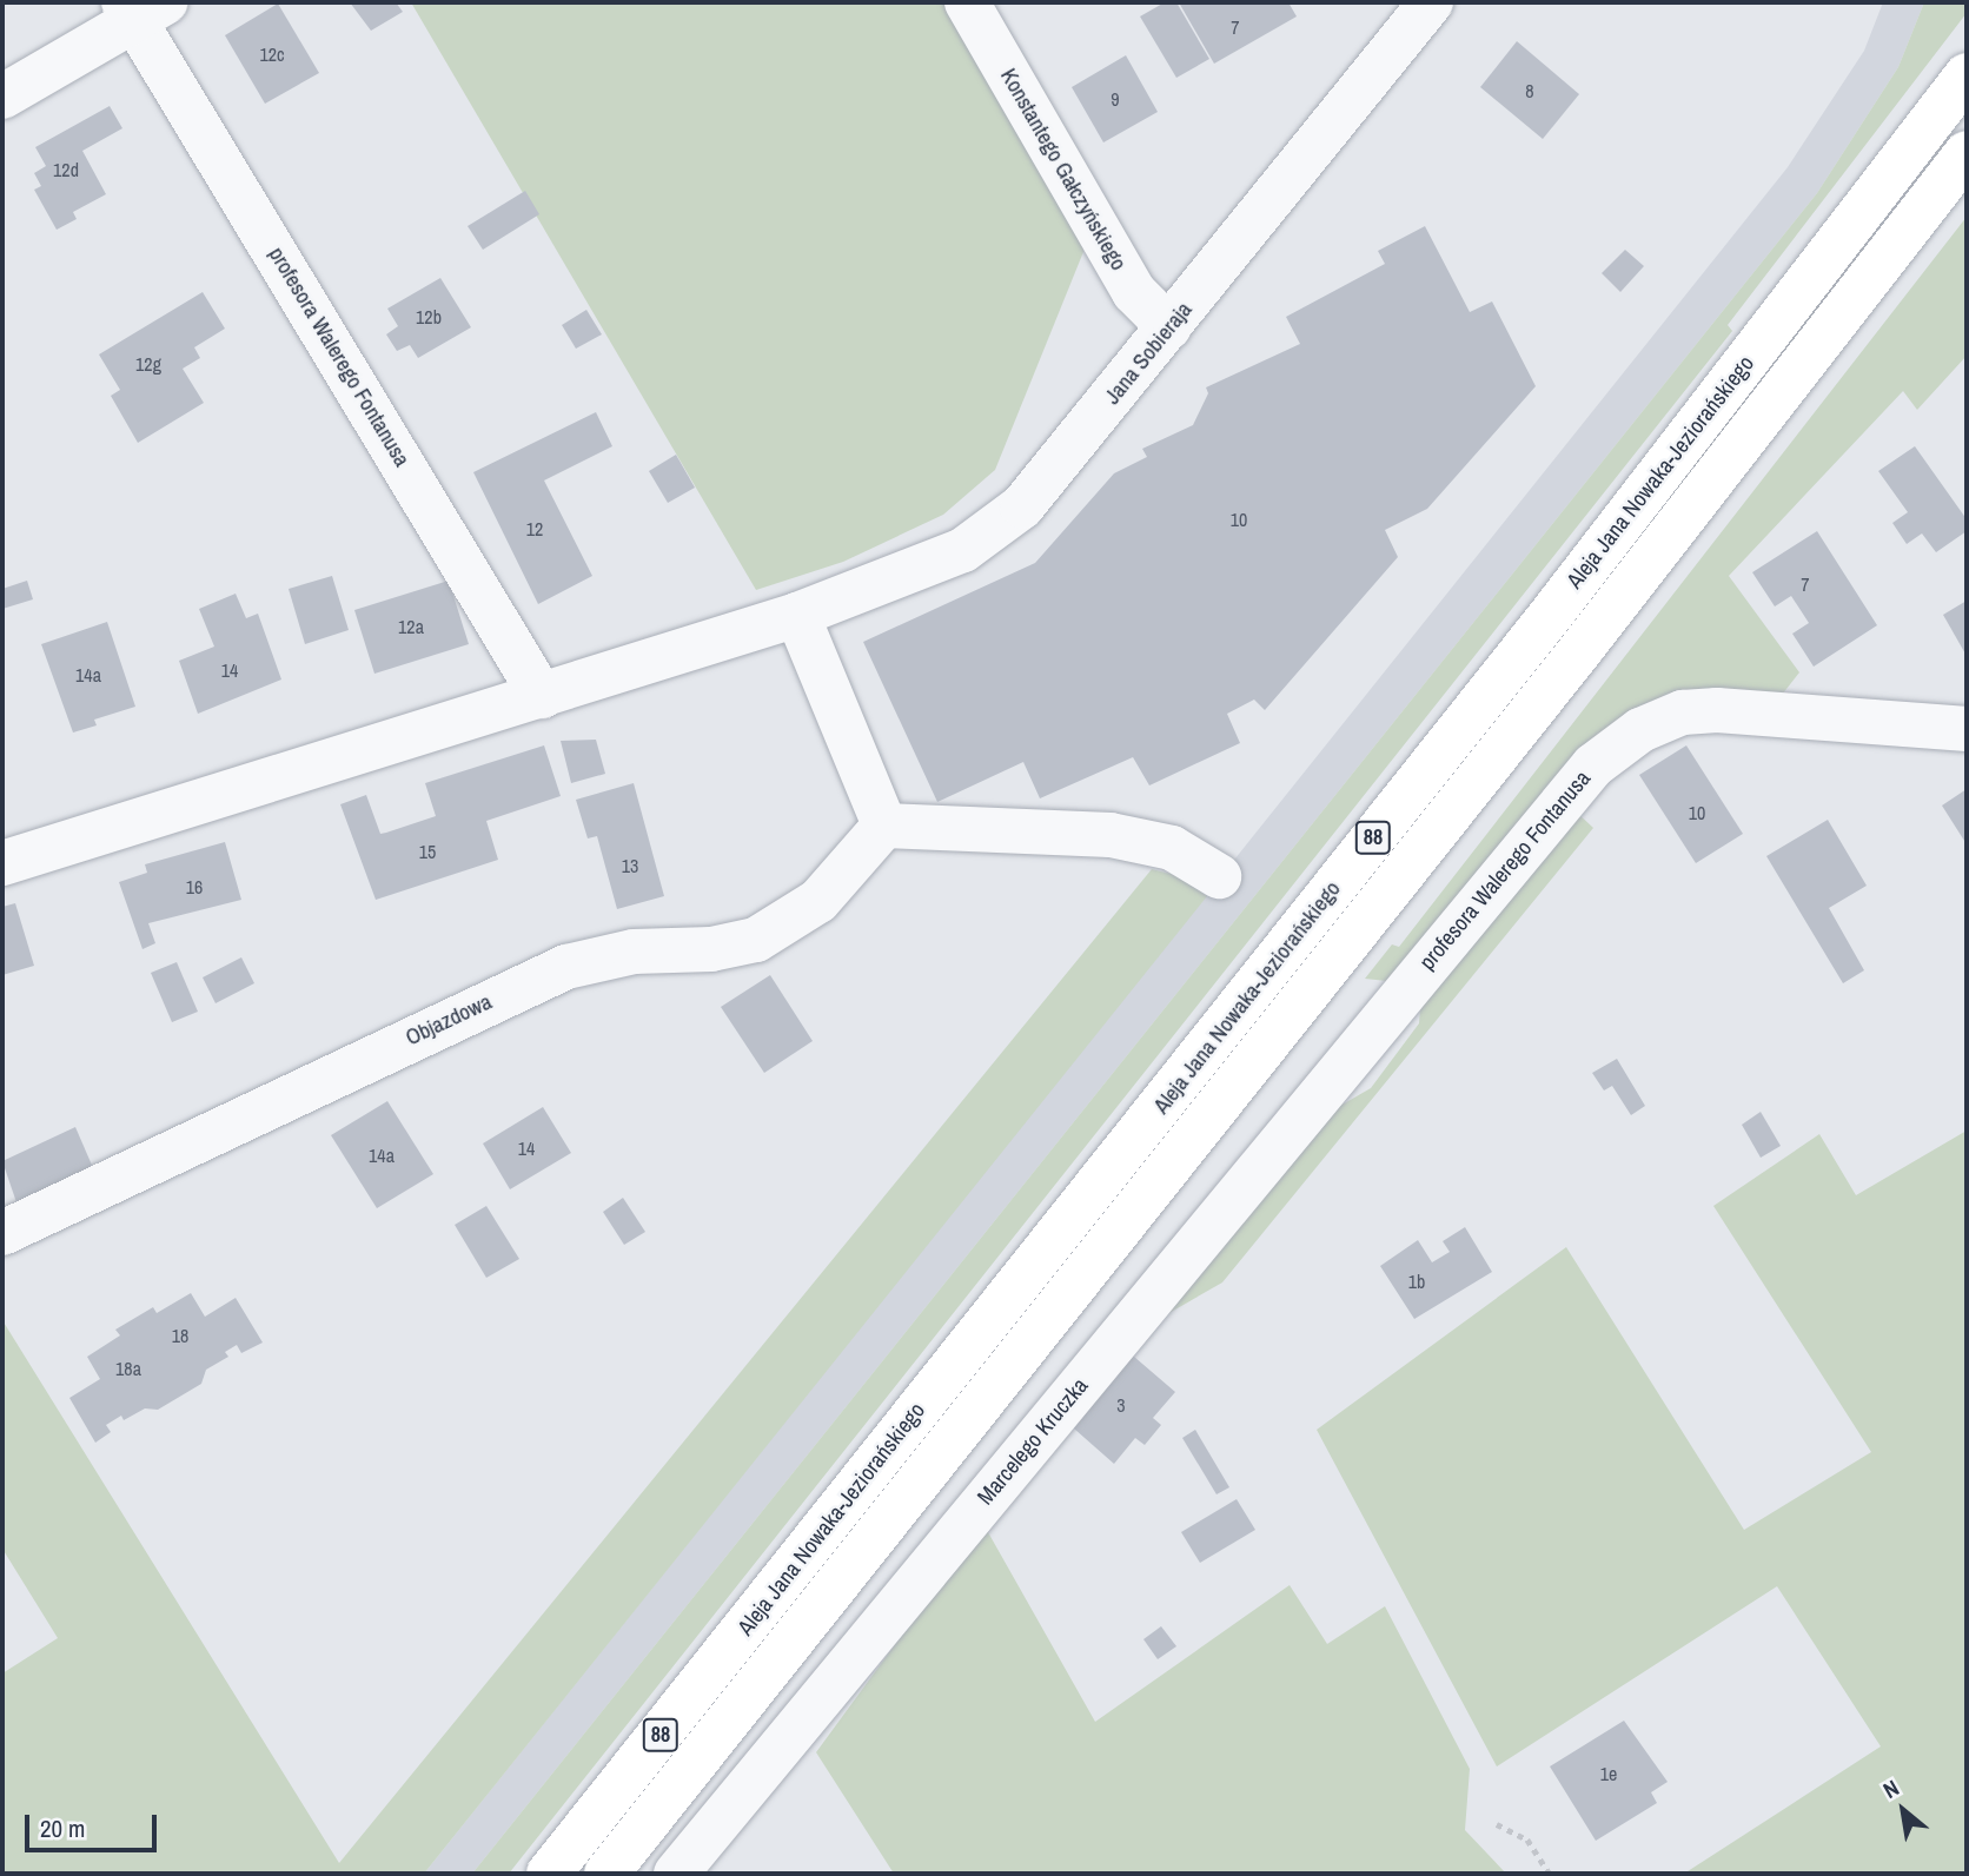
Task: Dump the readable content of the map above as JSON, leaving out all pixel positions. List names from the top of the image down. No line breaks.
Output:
{"streets":{"main road":["Aleja Jana Nowaka-Jeziorańskiego","88"],"street":["Konstantego Gałczyńskiego","Jana Sobieraja","profesora Walerego Fontanusa","Objazdowa","Marcelego Kruczka"]},"crossings":[["Konstantego Gałczyńskiego","Jana Sobieraja"],["profesora Walerego Fontanusa","Marcelego Kruczka"]],"house_numbers":["7","12c","8","9","12d","12b","12g","10","12","7","12a","14","14a","10","15","13","16","14","14a","1b","18","18a","3","1e"],"scale_bar":"20 m","north":"top left"}
